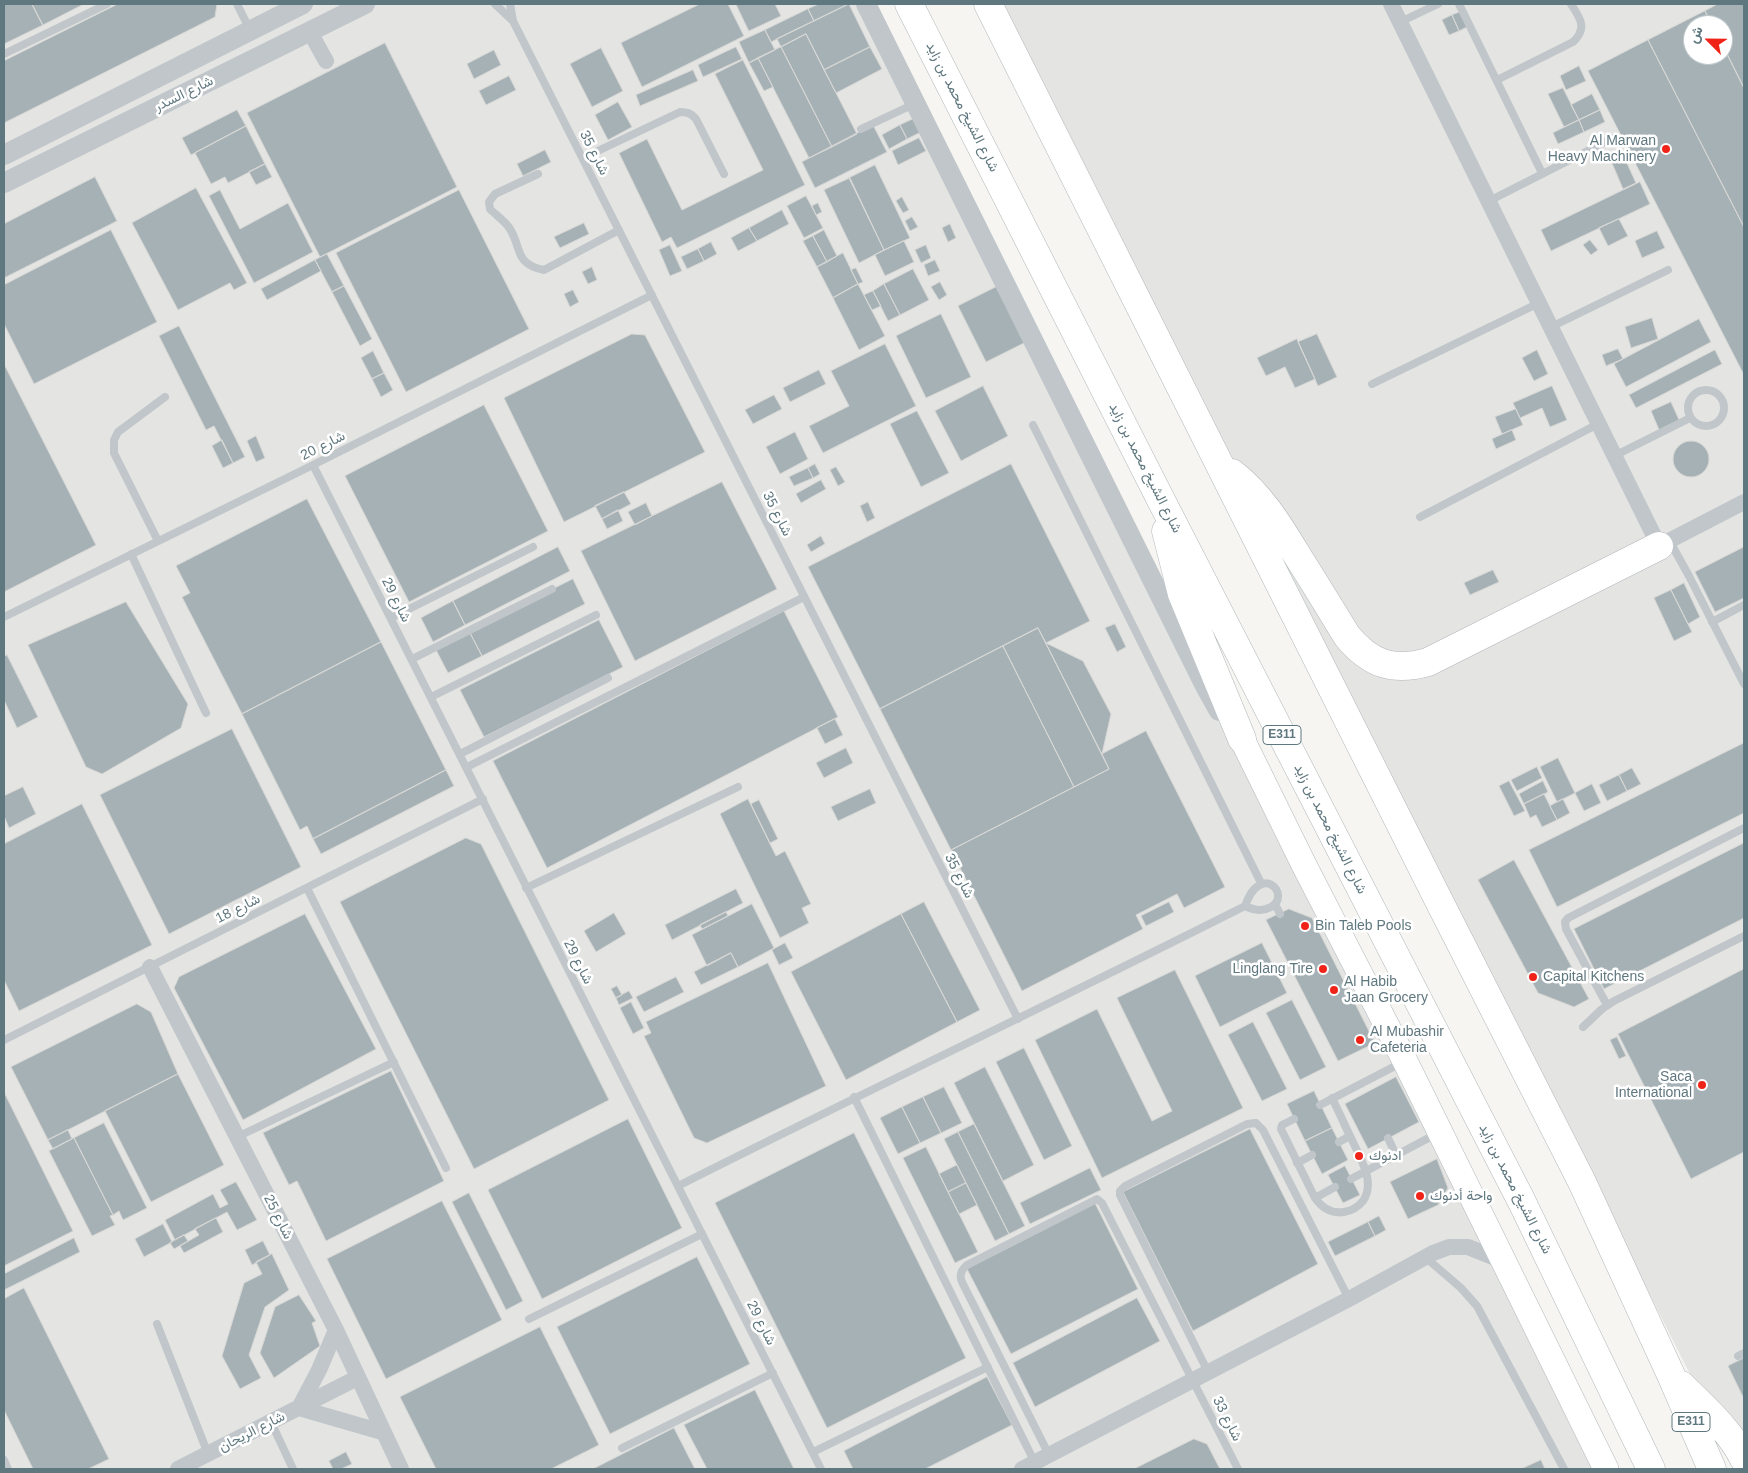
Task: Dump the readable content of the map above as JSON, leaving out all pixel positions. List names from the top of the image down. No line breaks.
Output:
{"streets":{"highway":["شارع الشيخ محمد بن زايد","E311"],"street":["شارع السدر","شارع 25","شارع الريحان"],"lane":["شارع 35","شارع 20","شارع 29","شارع 18","شارع 33"]},"crossings":[["شارع 35","شارع 20"],["شارع 20","شارع 29"],["شارع 29","شارع 18"],["شارع 18","شارع 25"],["شارع 25","شارع الريحان"]],"places":["Al Marwan Heavy Machinery","Bin Taleb Pools","Linglang Tire","Capital Kitchens","Al Habib Jaan Grocery","Al Mubashir Cafeteria","Saca International","ادنوك","واحة أدنوك"],"north":"top left"}
